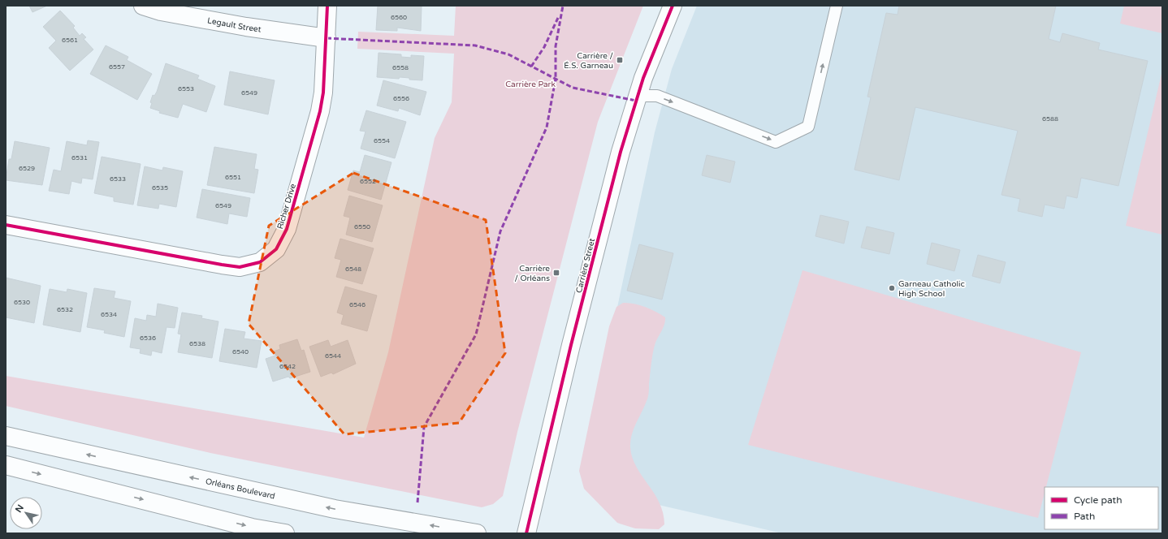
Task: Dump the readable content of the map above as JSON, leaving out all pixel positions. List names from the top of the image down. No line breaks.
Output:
{"streets":{"street":["Legault Street","Richer Drive","Carrière Street","Orléans Boulevard"]},"crossings":[["Legault Street","Richer Drive"]],"parks":["Carrière Park"],"places":{"transit":["Carrière / É.S. Garneau","Carrière / Orléans"],"other":["Garneau Catholic High School"]},"house_numbers":["6560","6561","6557","6558","6553","6549","6556","6588","6554","6531","6529","6551","6533","6552","6535","6549","6550","6548","6530","6546","6532","6534","6536","6538","6540","6544","6542"],"legend":["Cycle path","Path"],"north":"top left"}
